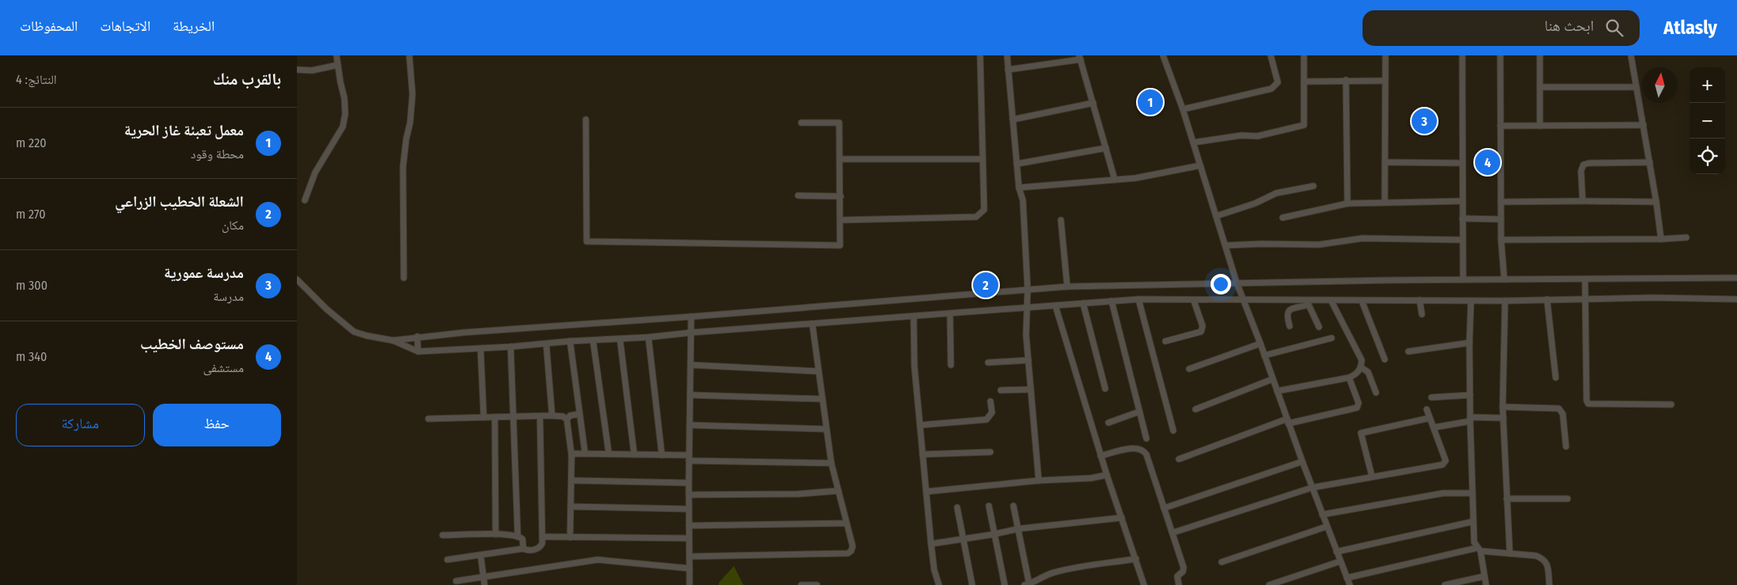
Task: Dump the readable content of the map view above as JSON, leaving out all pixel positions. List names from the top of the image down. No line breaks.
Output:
{"north":"top","page":{"header":"Atlasly","search":"ابحث هنا","nav":["الخريطة","الاتجاهات","المحفوظات"],"heading":["بالقرب منك","النتائج: 4"],"map_buttons":["+","−"],"pins":["1","3","4","2"],"list":[{"mark":"1","name":"معمل تعبئة غاز الحرية","note":"محطة وقود","value":"220 m"},{"mark":"2","name":"الشعلة الخطيب الزراعي","note":"مكان","value":"270 m"},{"mark":"3","name":"مدرسة عمورية","note":"مدرسة","value":"300 m"},{"mark":"4","name":"مستوصف الخطيب","note":"مستشفى","value":"340 m"}],"buttons":["حفظ","مشاركة"]}}
